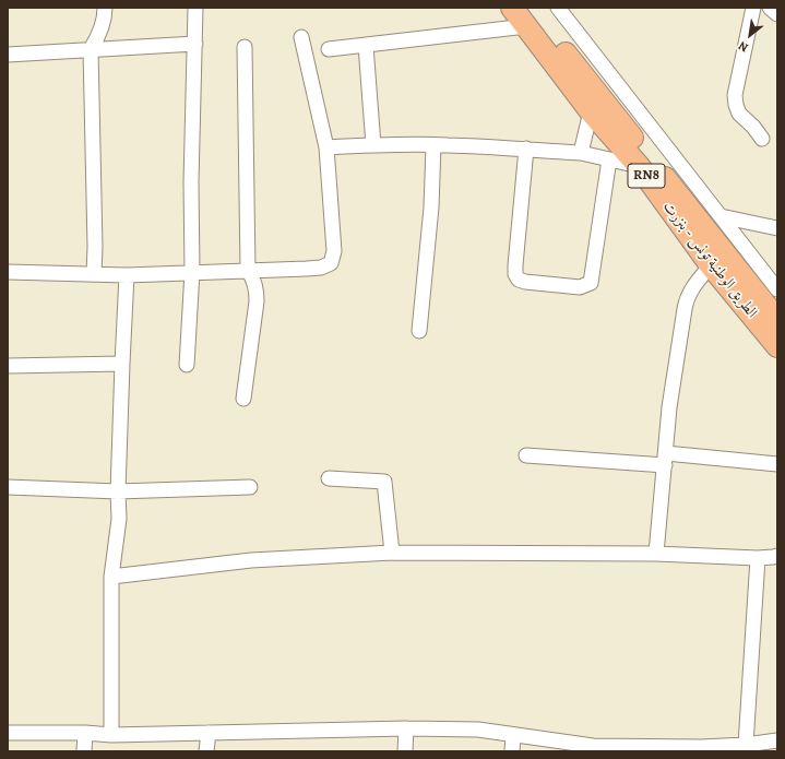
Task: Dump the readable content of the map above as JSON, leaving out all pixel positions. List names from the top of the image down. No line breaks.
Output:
{"streets":{"main road":["RN8","الطريق الوطنية تونس - بنزرت"]},"north":"bottom left"}
